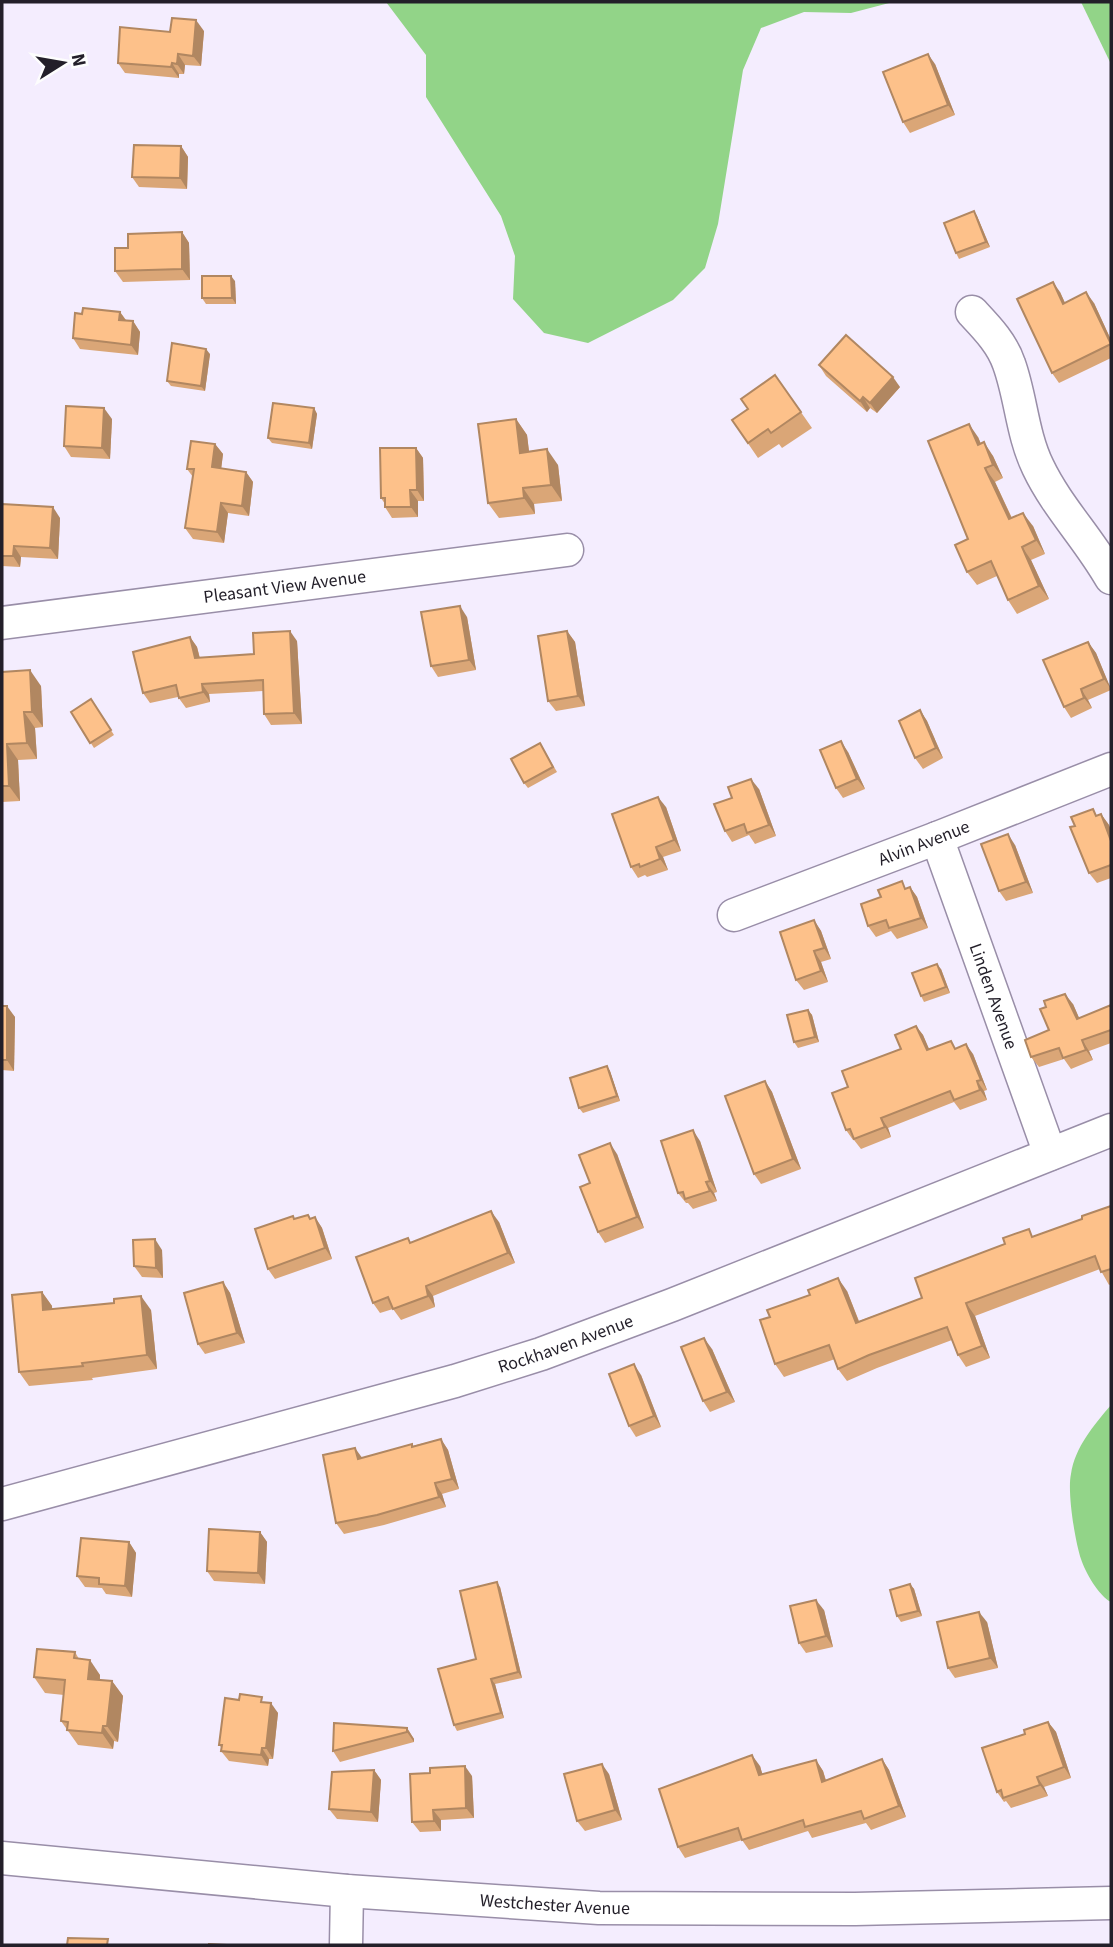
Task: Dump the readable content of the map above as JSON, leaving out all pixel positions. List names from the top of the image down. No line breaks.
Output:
{"streets":{"street":["Pleasant View Avenue","Alvin Avenue","Linden Avenue","Rockhaven Avenue","Westchester Avenue"]},"crossings":[["Alvin Avenue","Linden Avenue"],["Linden Avenue","Rockhaven Avenue"]],"north":"right"}
